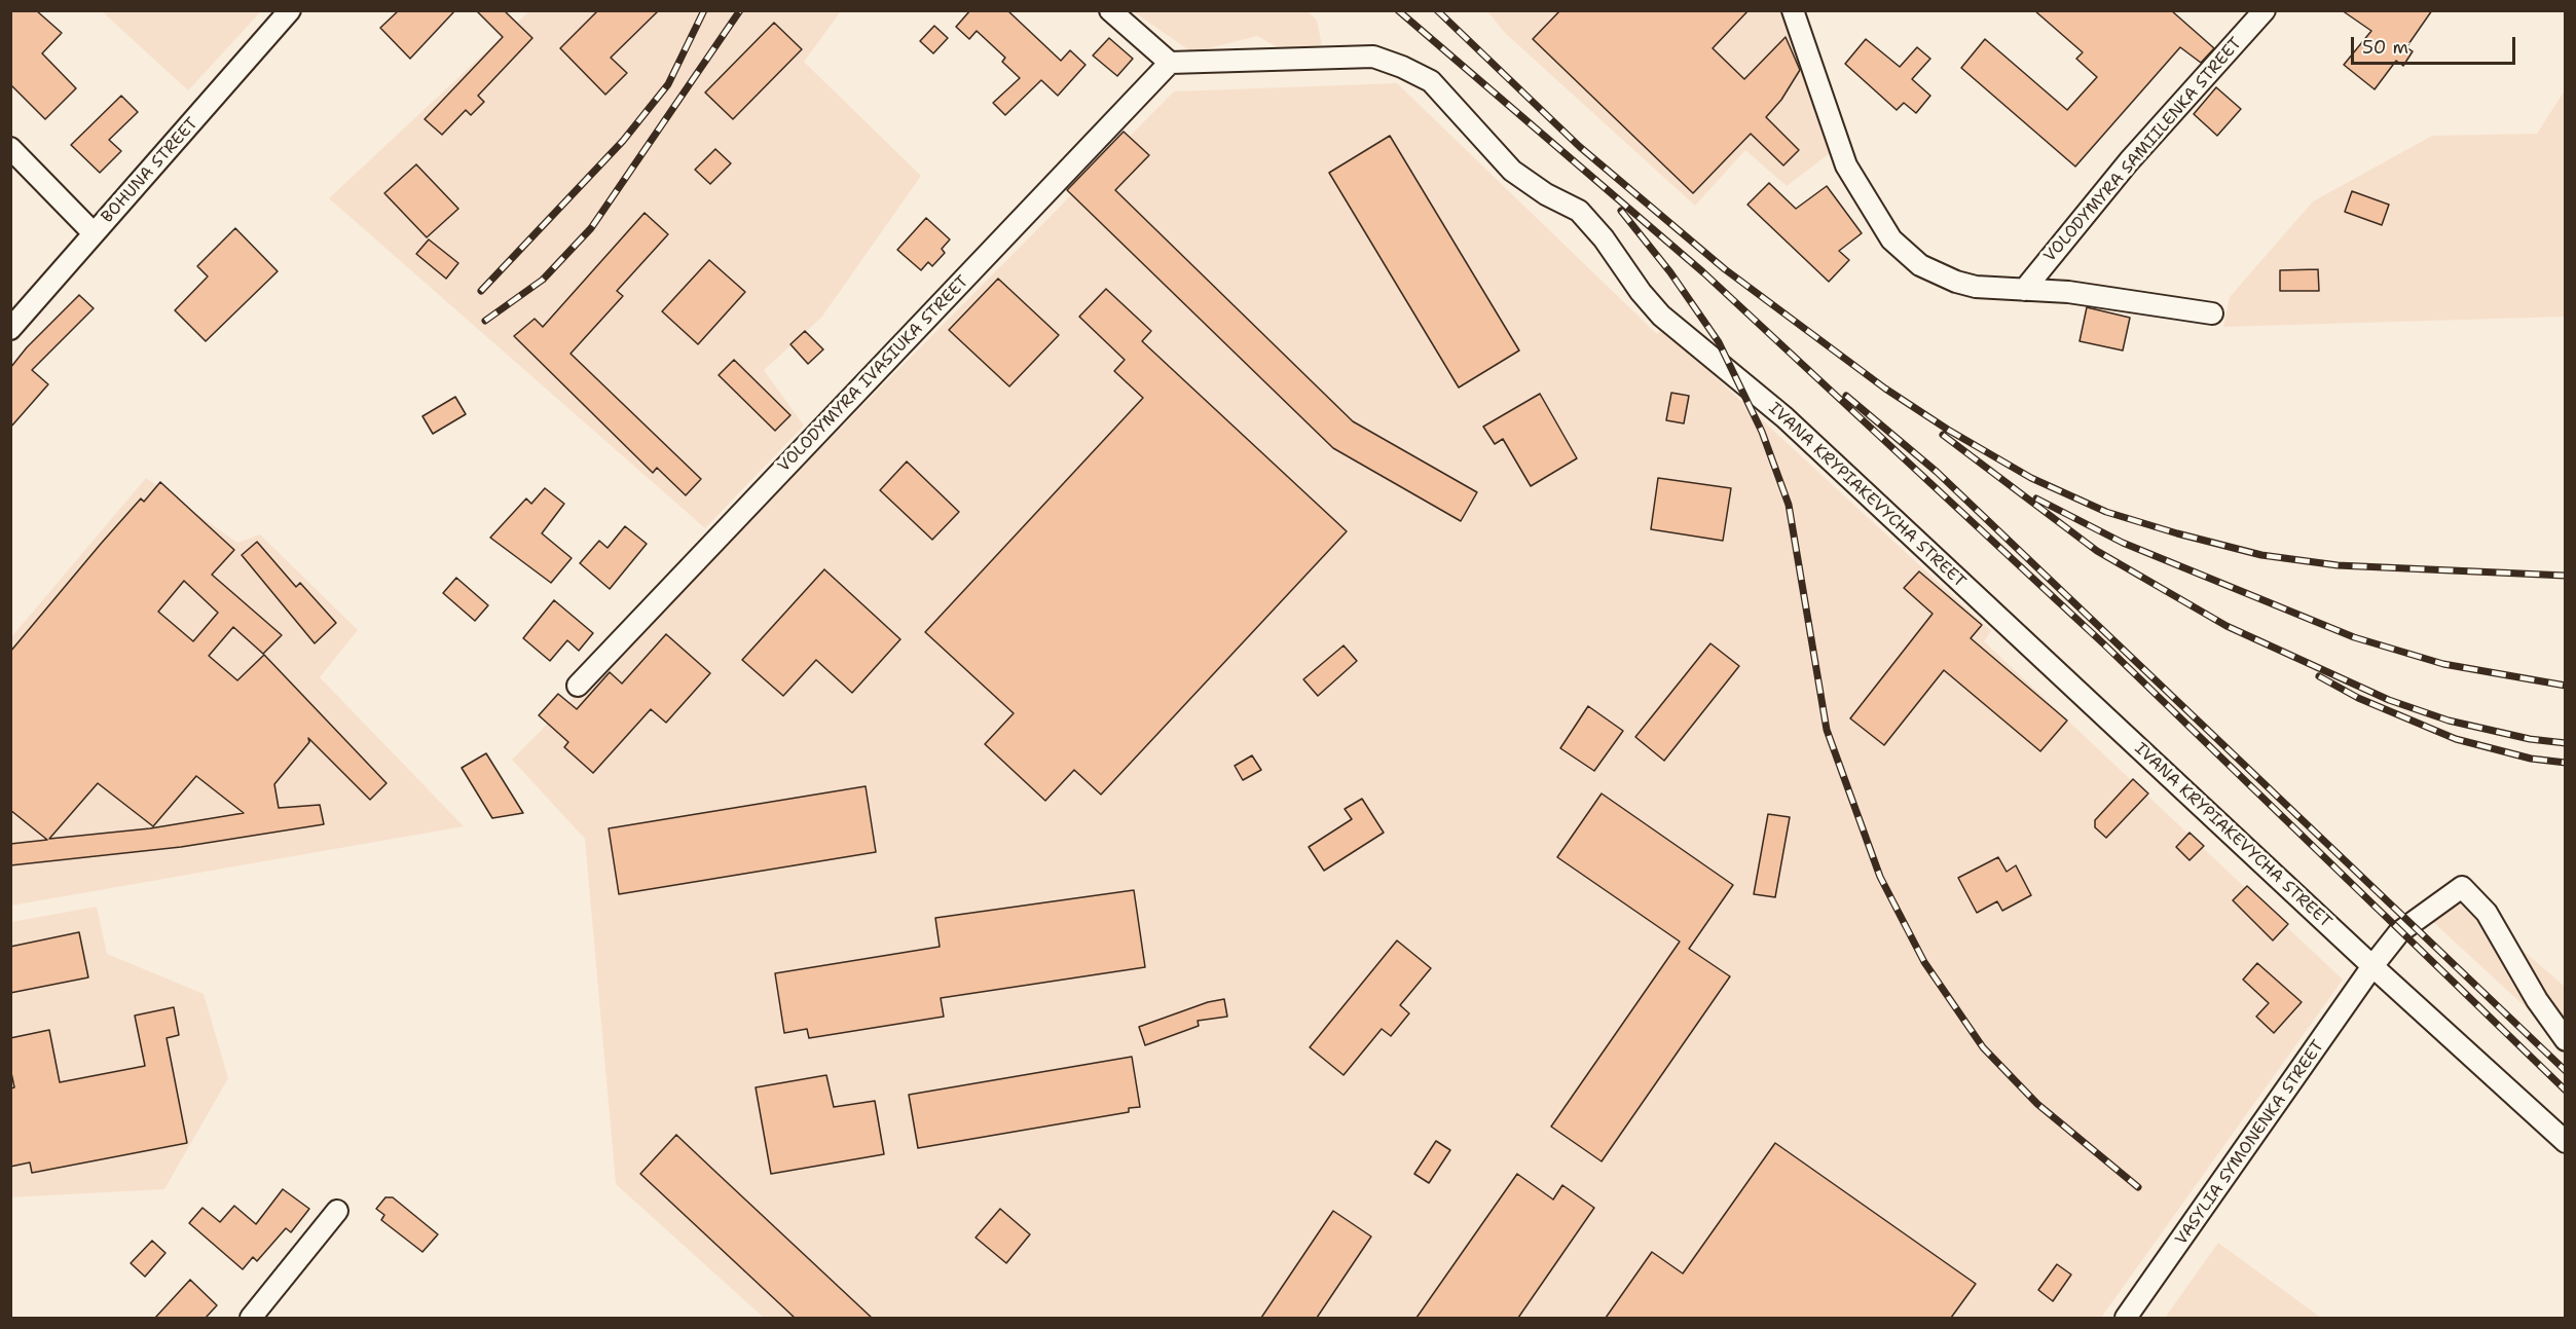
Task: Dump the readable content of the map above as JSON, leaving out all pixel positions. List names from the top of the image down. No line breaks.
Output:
{"streets":{"street":["VOLODYMYRA SAMIILENKA STREET","BOHUNA STREET","VOLODYMYRA IVASIUKA STREET","IVANA KRYPIAKEVYCHA STREET","VASYLIA SYMONENKA STREET"]},"crossings":[["VOLODYMYRA IVASIUKA STREET","IVANA KRYPIAKEVYCHA STREET"],["IVANA KRYPIAKEVYCHA STREET","VASYLIA SYMONENKA STREET"]],"scale_bar":"50 m"}
